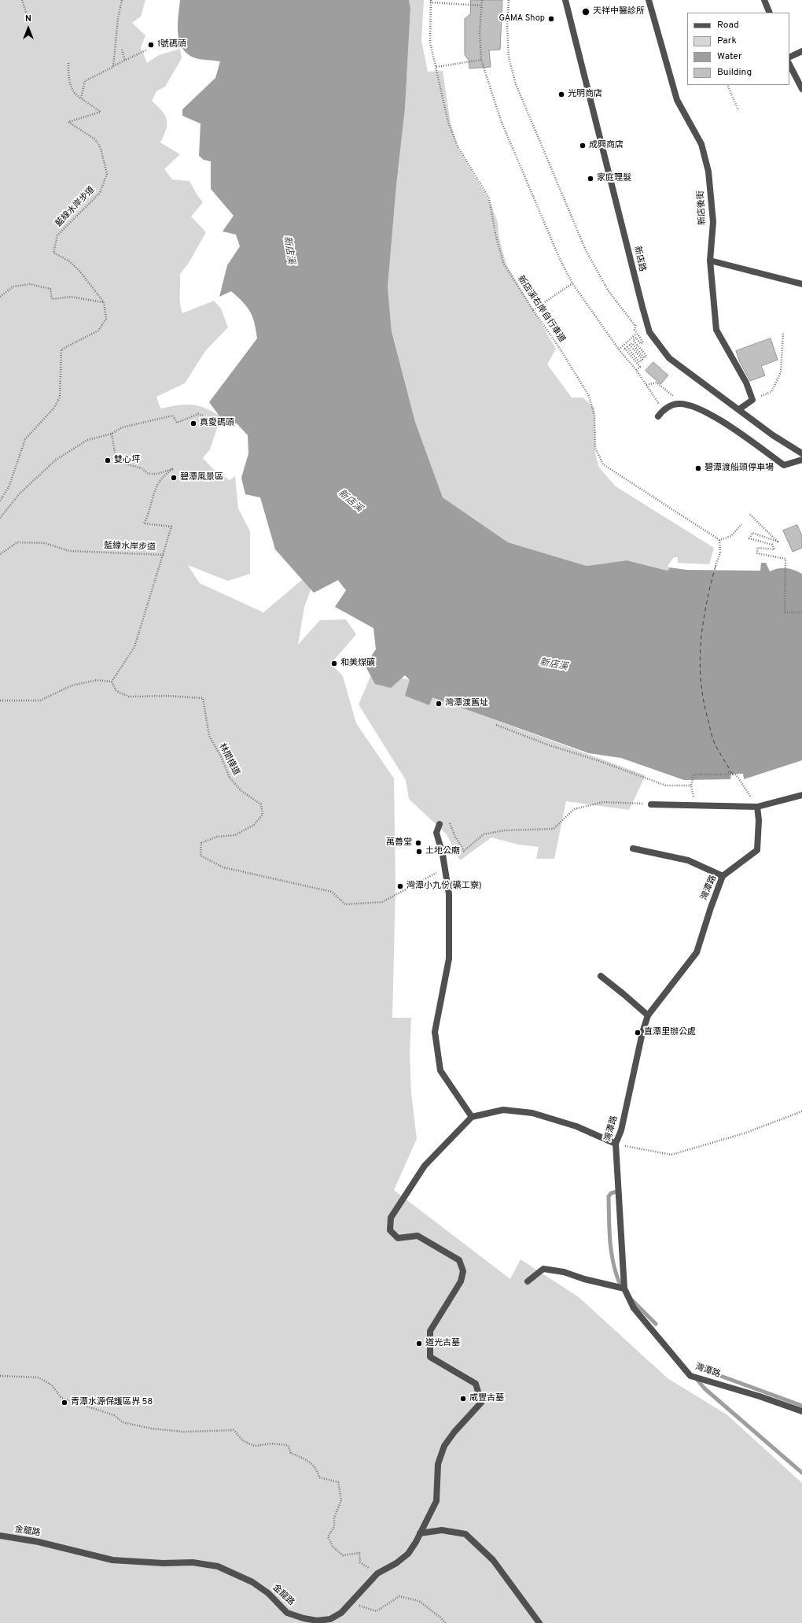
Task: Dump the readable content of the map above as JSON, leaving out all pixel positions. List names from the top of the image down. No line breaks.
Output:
{"streets":{"street":["新店後街","新店路","灣潭路","金龍路"],"path":["藍線水岸步道","新店溪右岸自行車道","林間棧道"]},"crossings":[["藍線水岸步道","林間棧道"]],"water":["新店溪"],"places":["天祥中醫診所","GAMA Shop","1號碼頭","光明商店","成興商店","家庭理髮","真愛碼頭","雙心坪","碧潭渡船頭停車場","碧潭風景區","和美煤礦","灣潭渡舊址","萬善堂","土地公廟","灣潭小九份(礦工寮)","直潭里辦公處","道光古墓","咸豐古墓","青潭水源保護區界 58"],"legend":["Road","Park","Water","Building"],"north":"top"}
